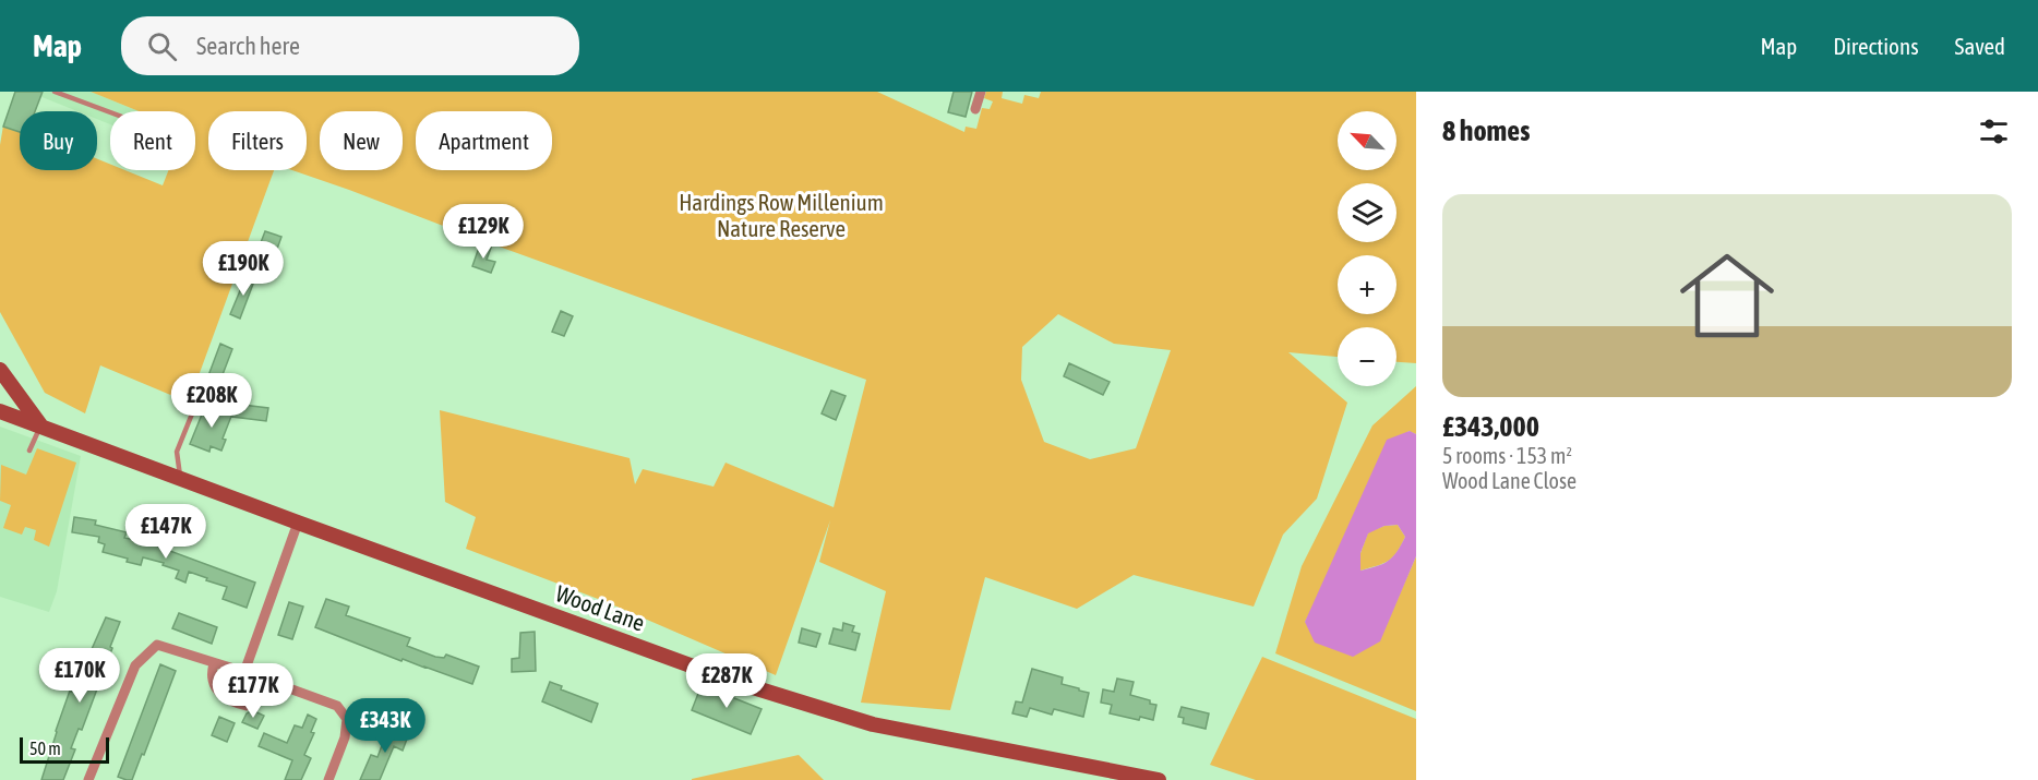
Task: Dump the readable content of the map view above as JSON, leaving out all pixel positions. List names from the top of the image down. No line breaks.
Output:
{"streets":{"street":["Wood Lane"]},"parks":["Hardings Row Millenium Nature Reserve"],"scale_bar":"50 m","north":"top left","page":{"header":"Map","search":"Search here","nav":["Map","Directions","Saved"],"heading":"8 homes","map_buttons":["+","−"],"chip":["Buy","Rent","Filters","New","Apartment"],"list":[{"name":"£343,000","note":"5 rooms · 153 m² · Wood Lane Close"}],"price":["£129K","£190K","£208K","£147K","£170K","£287K","£177K","£343K"],"scale":"50 m"}}
